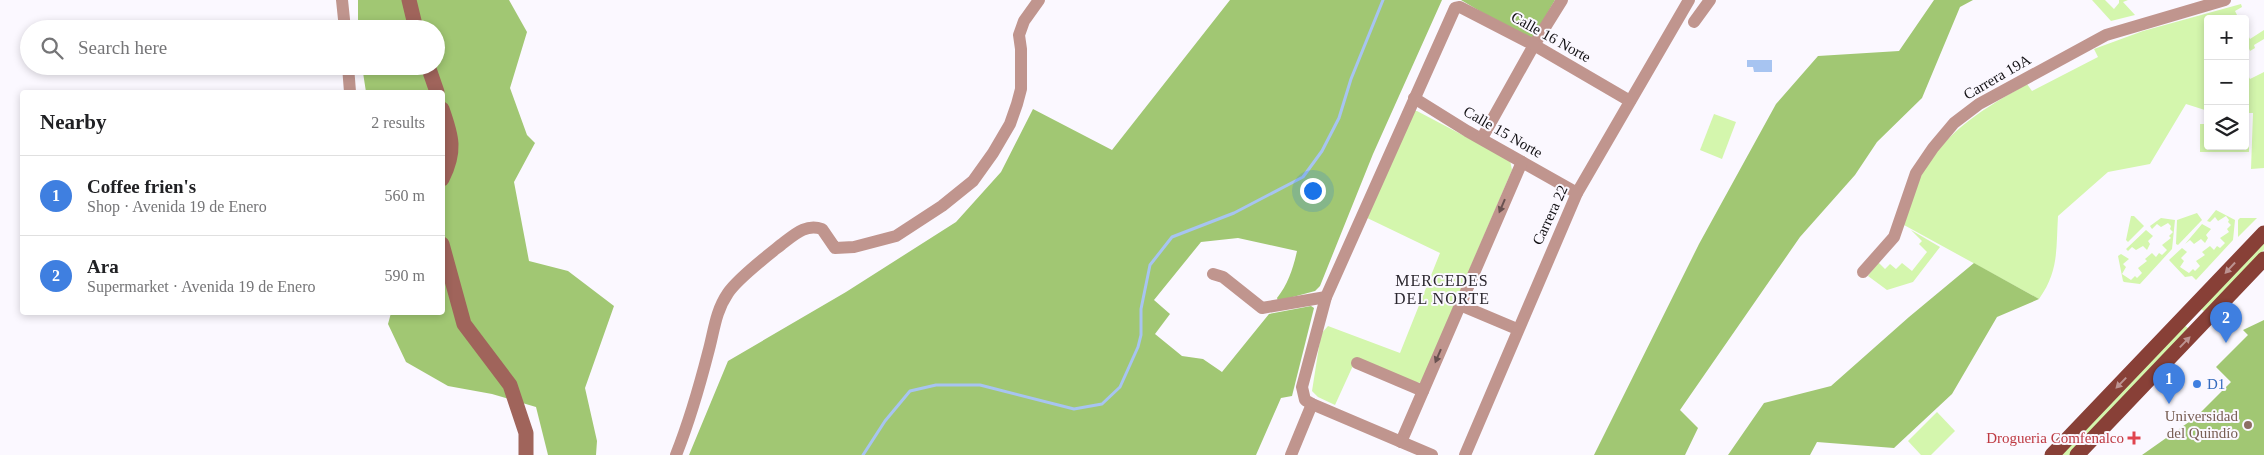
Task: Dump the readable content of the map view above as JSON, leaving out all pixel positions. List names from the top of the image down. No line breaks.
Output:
{"streets":{"street":["Calle 16 Norte","Carrera 19A","Calle 15 Norte","Carrera 22"]},"crossings":[["Calle 16 Norte","Calle 15 Norte"],["Calle 16 Norte","Carrera 22"],["Calle 15 Norte","Carrera 22"]],"districts":["MERCEDES DEL NORTE"],"places":{"other":["D1","Universidad del Quindío"],"health":["Drogueria Comfenalco"]},"page":{"map_buttons":["+","−"],"search":"Search here","heading":["Nearby","2 results"],"list":[{"mark":"1","name":"Coffee frien's","note":"Shop · Avenida 19 de Enero","value":"560 m"},{"mark":"2","name":"Ara","note":"Supermarket · Avenida 19 de Enero","value":"590 m"}],"pins":["2","1"]}}
